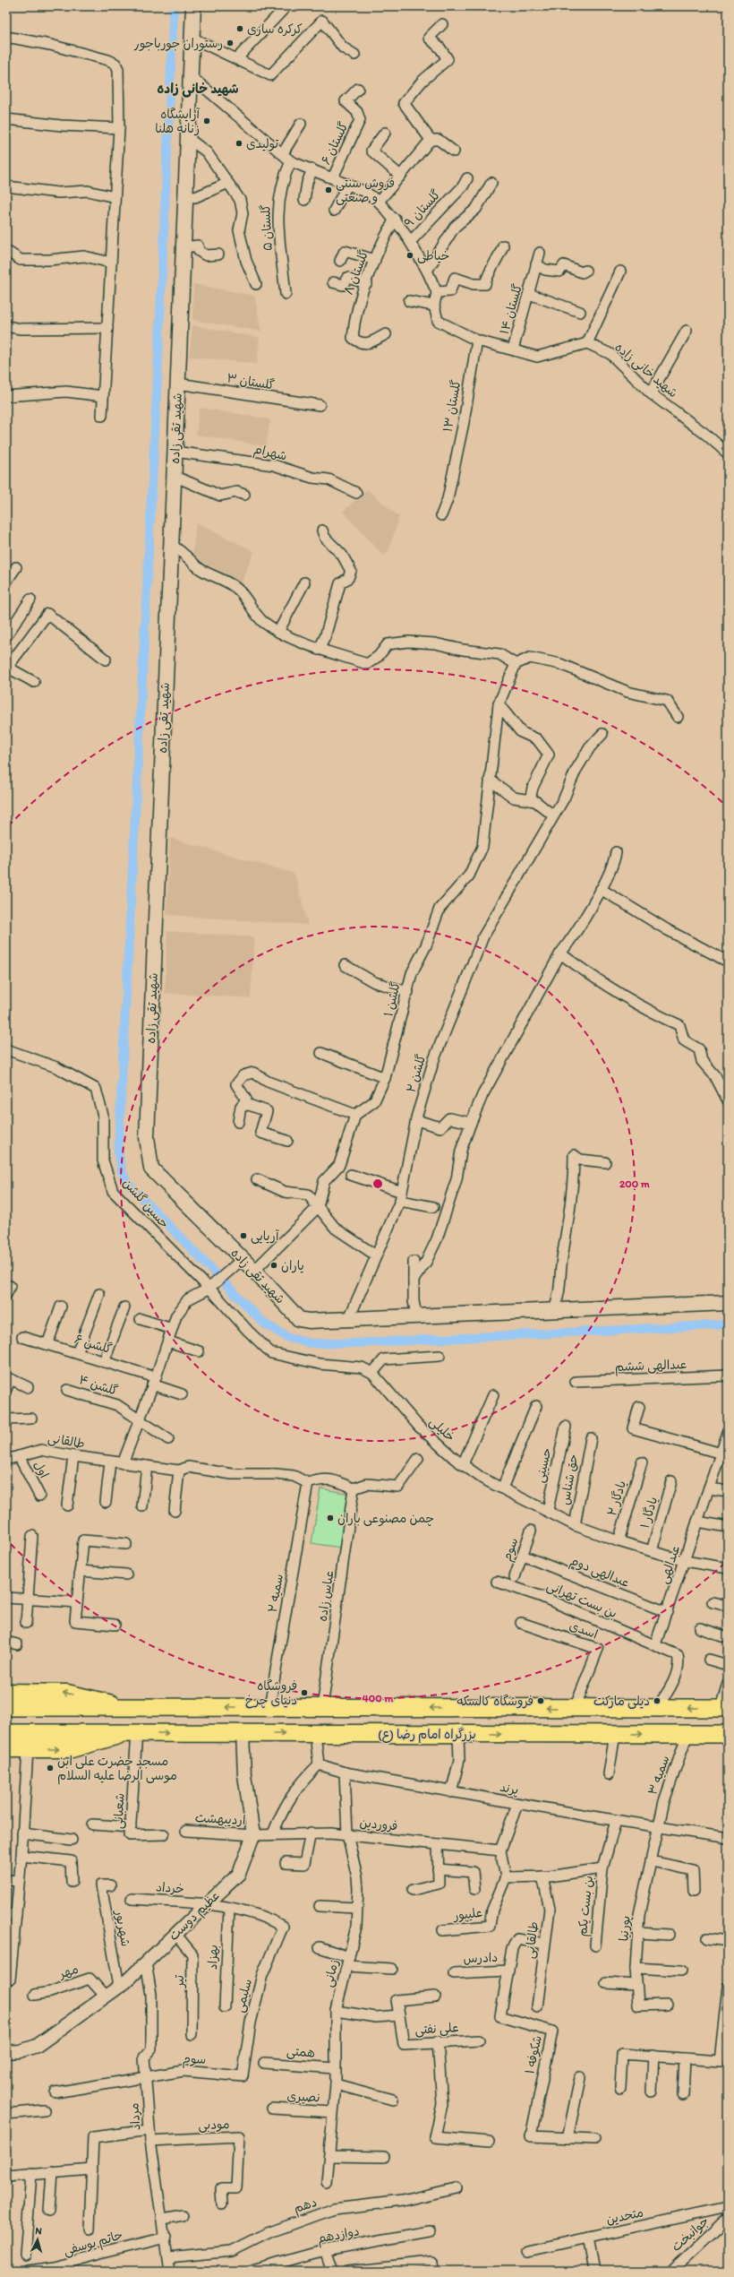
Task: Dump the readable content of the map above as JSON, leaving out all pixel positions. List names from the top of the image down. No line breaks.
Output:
{"streets":{"highway":["بزرگراه امام رضا (ع)"],"main road":["شهید تقی زاده"],"street":["گلستان ۶","گلستان ۹","گلستان ۵","گلستان ۸","گلستان ۱۴","شهید خانی زاده","گلستان ۳","گلستان ۱۳","شهرام","گلشن ۱","گلشن ۲","حسین گلشن","گلشن ۶","عبدالهی ششم","گلشن ۴","خلیلی","طالقانی","حسینی","اول","حق شناس","یادگار ۲","یادگار ۱","سوم","عبدالهی","عبدالهی دوم","سمیه ۲","عباس زاده","بن بست تهرانی","اسدی","سمیه ۳","پرند","شعبانی","اردیبهشت","فروردین","خرداد","بن بست یکم","علیپور","عظیم دوست","شهریور","پورنیا","بهزاد","دادرس","مهر","زمانی","تیر","سلیمی","علی نفتی","همتی","شکوفه ۱","نصیری","مرداد","مودبی","دهم","متحدین","جوانبخت","دوازدهم","حاتم یوسفی"]},"crossings":[["گلستان ۳","شهید تقی زاده"],["شهید تقی زاده","شهرام"],["شهید تقی زاده","گلشن ۲"],["حسین گلشن","خلیلی"],["خلیلی","حسینی"],["خلیلی","حق شناس"],["خلیلی","یادگار ۲"],["خلیلی","یادگار ۱"],["خلیلی","عبدالهی"],["طالقانی","اول"],["طالقانی","سمیه ۲"],["طالقانی","شکوفه ۱"],["سوم","عبدالهی دوم"],["سوم","سلیمی"],["سوم","مرداد"],["عبدالهی","عبدالهی دوم"],["عبدالهی","بن بست تهرانی"],["بزرگراه امام رضا (ع)","سمیه ۳"],["بزرگراه امام رضا (ع)","شعبانی"],["بزرگراه امام رضا (ع)","عظیم دوست"],["سمیه ۳","پرند"],["سمیه ۳","پورنیا"],["پرند","پورنیا"],["پرند","زمانی"],["اردیبهشت","فروردین"],["اردیبهشت","عظیم دوست"],["فروردین","عظیم دوست"],["فروردین","زمانی"],["خرداد","عظیم دوست"],["عظیم دوست","شهریور"],["عظیم دوست","مهر"],["عظیم دوست","تیر"],["عظیم دوست","مرداد"],["بهزاد","سلیمی"],["دادرس","شکوفه ۱"],["زمانی","علی نفتی"],["زمانی","همتی"],["زمانی","نصیری"],["مرداد","مودبی"],["مرداد","دهم"],["مرداد","حاتم یوسفی"]],"districts":["شهید خانی زاده"],"places":["کرکره سازی","رستوران جورباجور","آرایشگاه زنانه هلنا","تولیدی","فروش سنتی و صنعتی","خیاطی","آریایی","یاران","چمن مصنوعی باران","فروشگاه دنیای چرخ","فروشگاه کالسکه","دیلی مارکت","مسجد حضرت علی ابن موسی الرضا علیه السلام"],"north":"top","rings":["200 m","400 m"]}
